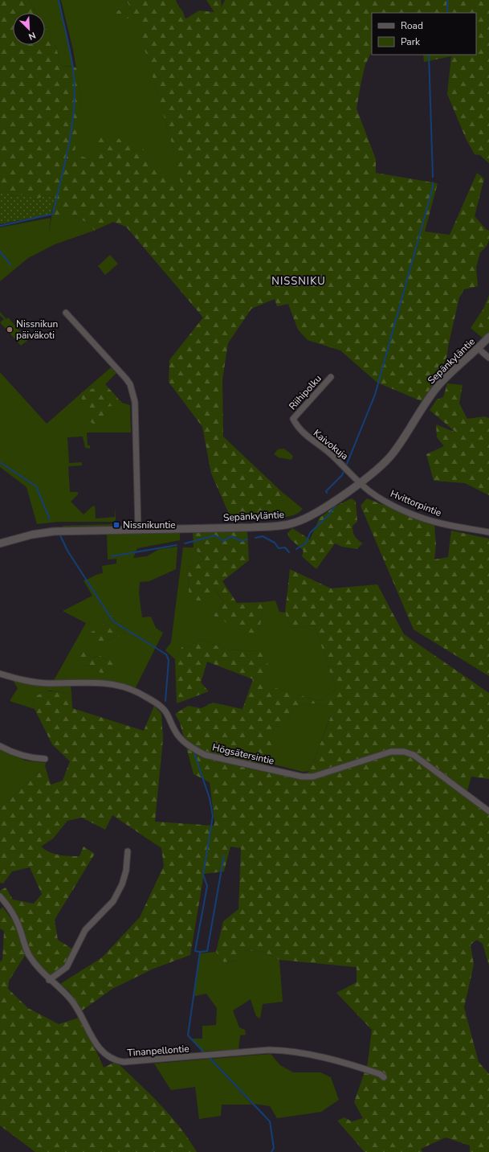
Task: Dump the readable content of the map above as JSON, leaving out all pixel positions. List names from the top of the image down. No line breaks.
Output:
{"streets":{"street":["Sepänkyläntie","Riihipolku","Kaivokuja","Hvittorpintie","Högsätersintie","Tinanpellontie"]},"crossings":[["Sepänkyläntie","Kaivokuja"],["Sepänkyläntie","Hvittorpintie"],["Riihipolku","Kaivokuja"],["Kaivokuja","Hvittorpintie"]],"districts":["NISSNIKU"],"places":{"other":["Nissnikun päiväkoti"],"transit":["Nissnikuntie"]},"legend":["Road","Park"],"north":"bottom right"}
